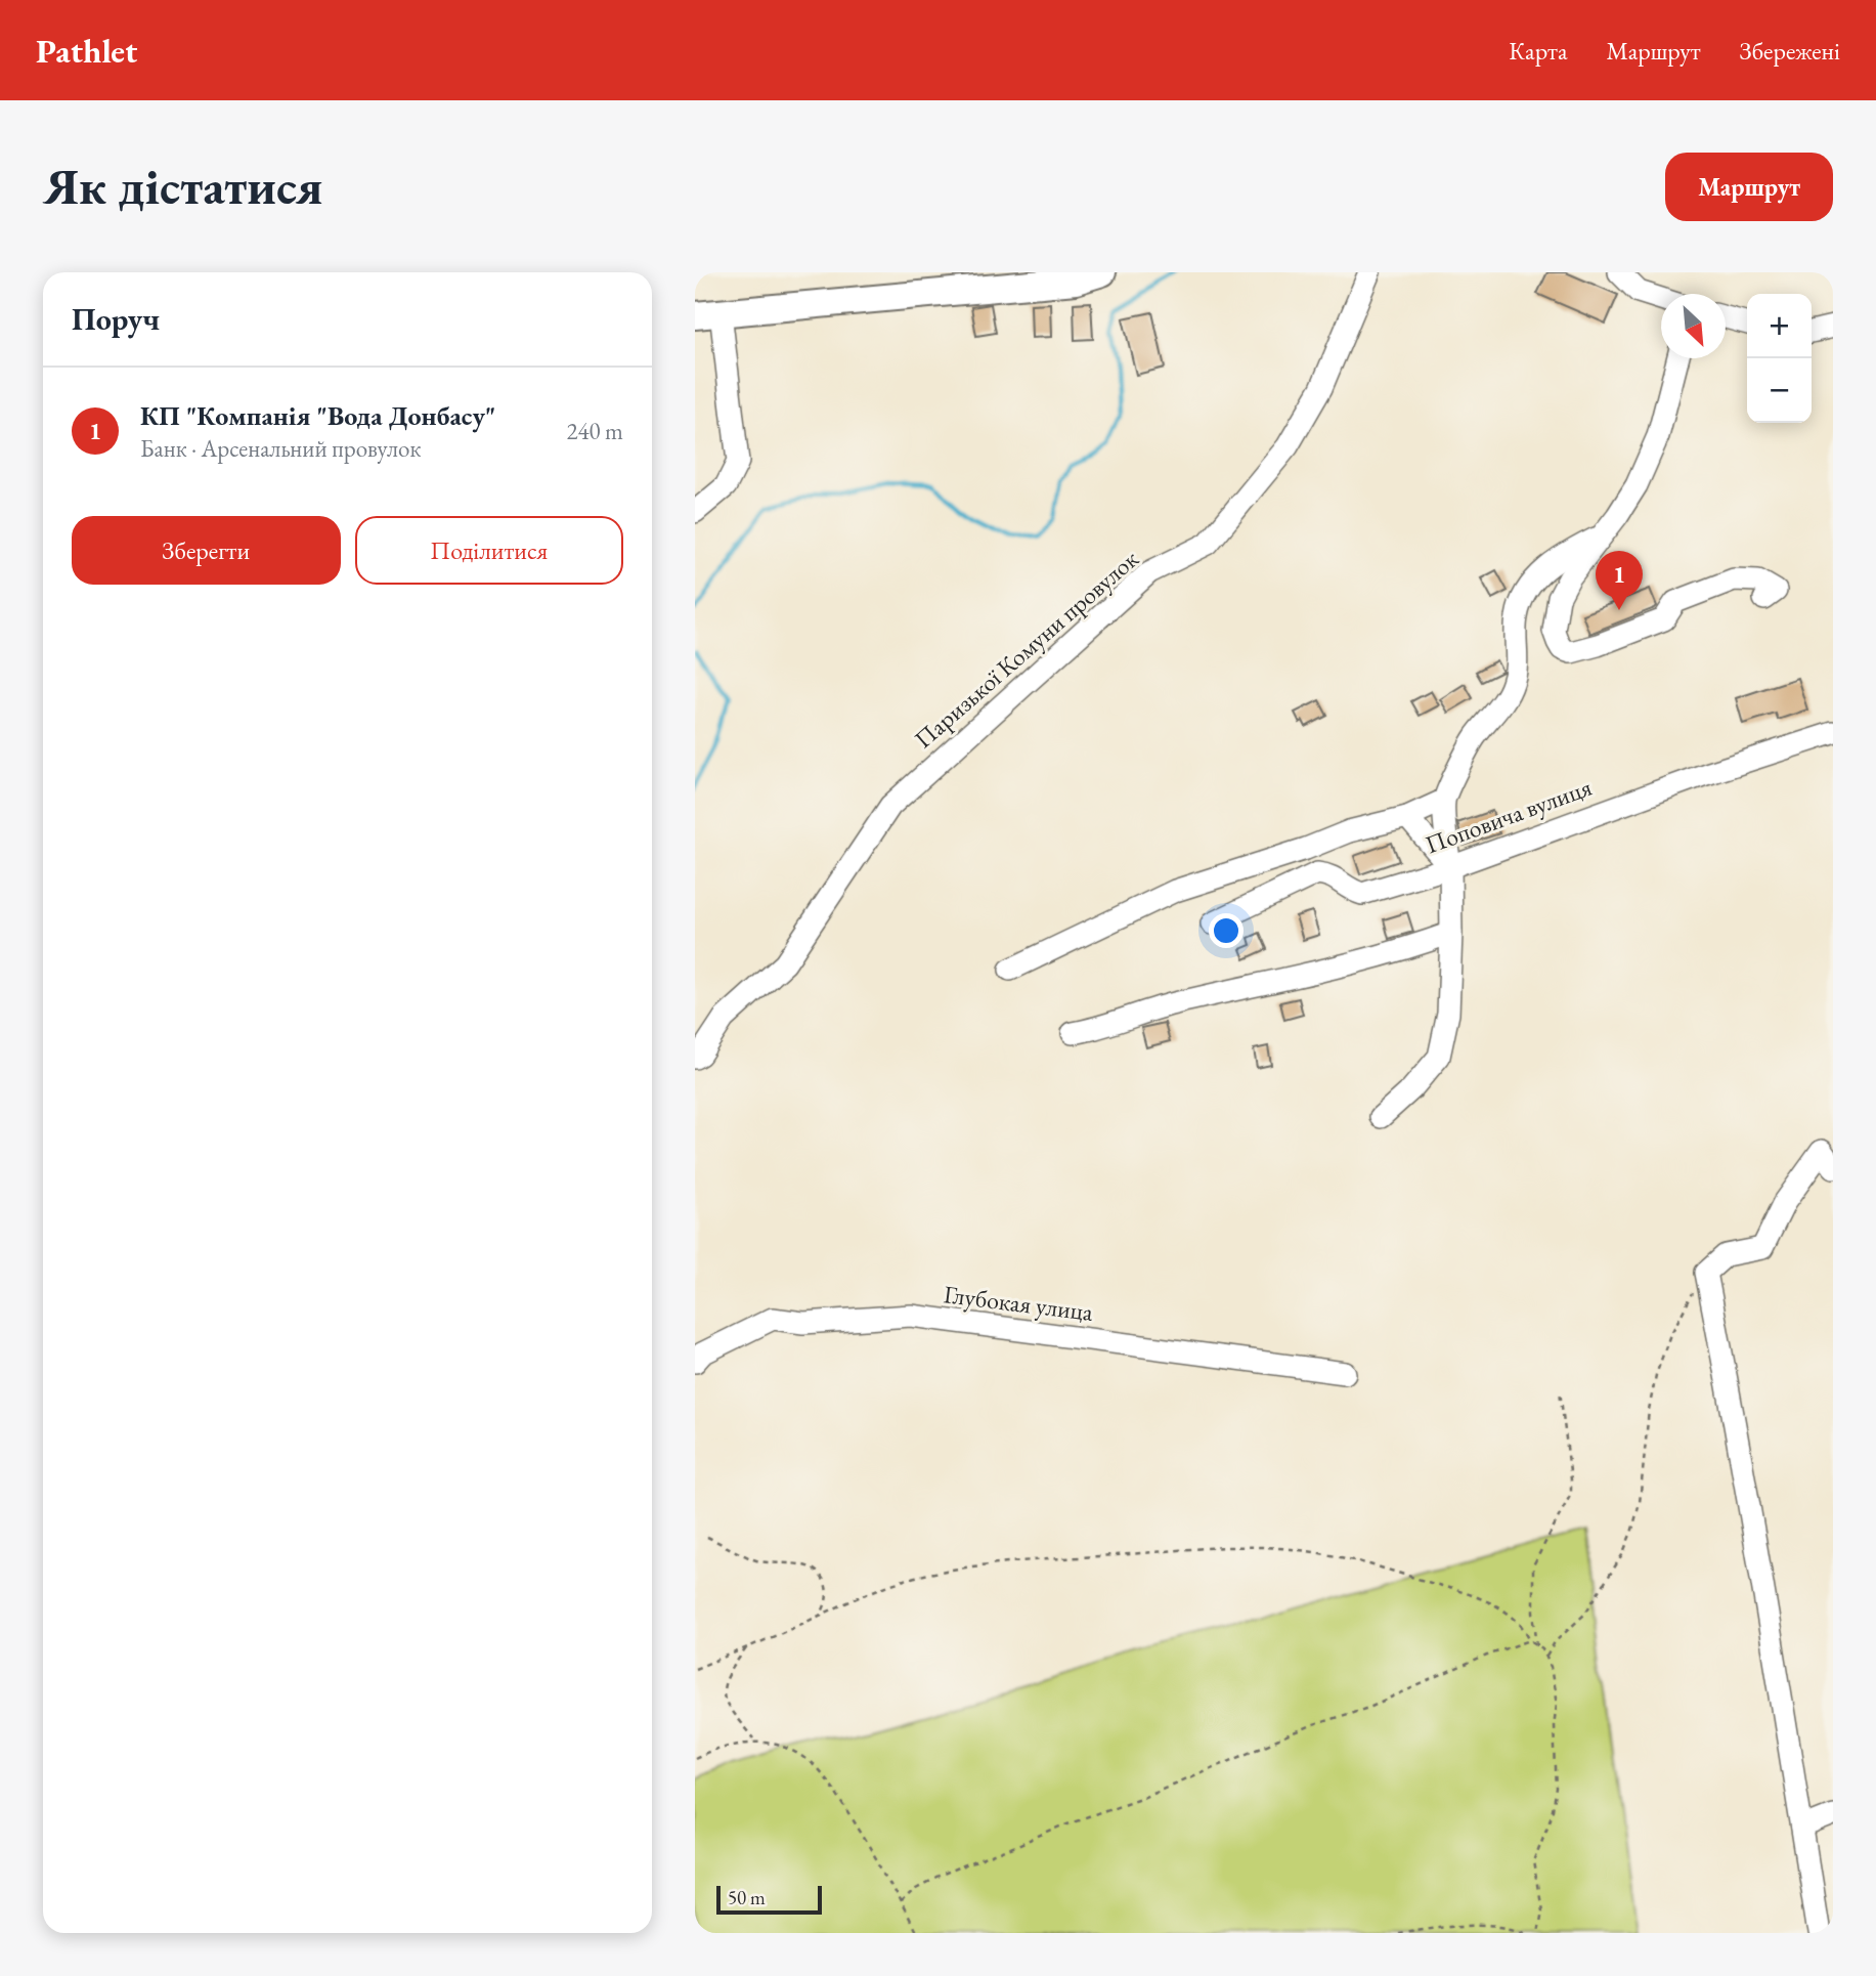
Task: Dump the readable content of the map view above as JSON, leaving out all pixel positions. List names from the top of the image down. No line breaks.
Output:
{"streets":{"street":["Паризької Комуни провулок","Поповича вулиця","Глубокая улица"]},"scale_bar":"50 m","north":"bottom right","page":{"header":"Pathlet","nav":["Карта","Маршрут","Збережені"],"buttons":["Маршрут",["Зберегти","Поділитися"]],"title":"Як дістатися","heading":"Поруч","map_buttons":["+","−"],"list":[{"mark":"1","name":"КП \"Компанія \"Вода Донбасу\"","note":"Банк · Арсенальний провулок","value":"240 m"}],"pins":"1","scale":"50 m"}}
